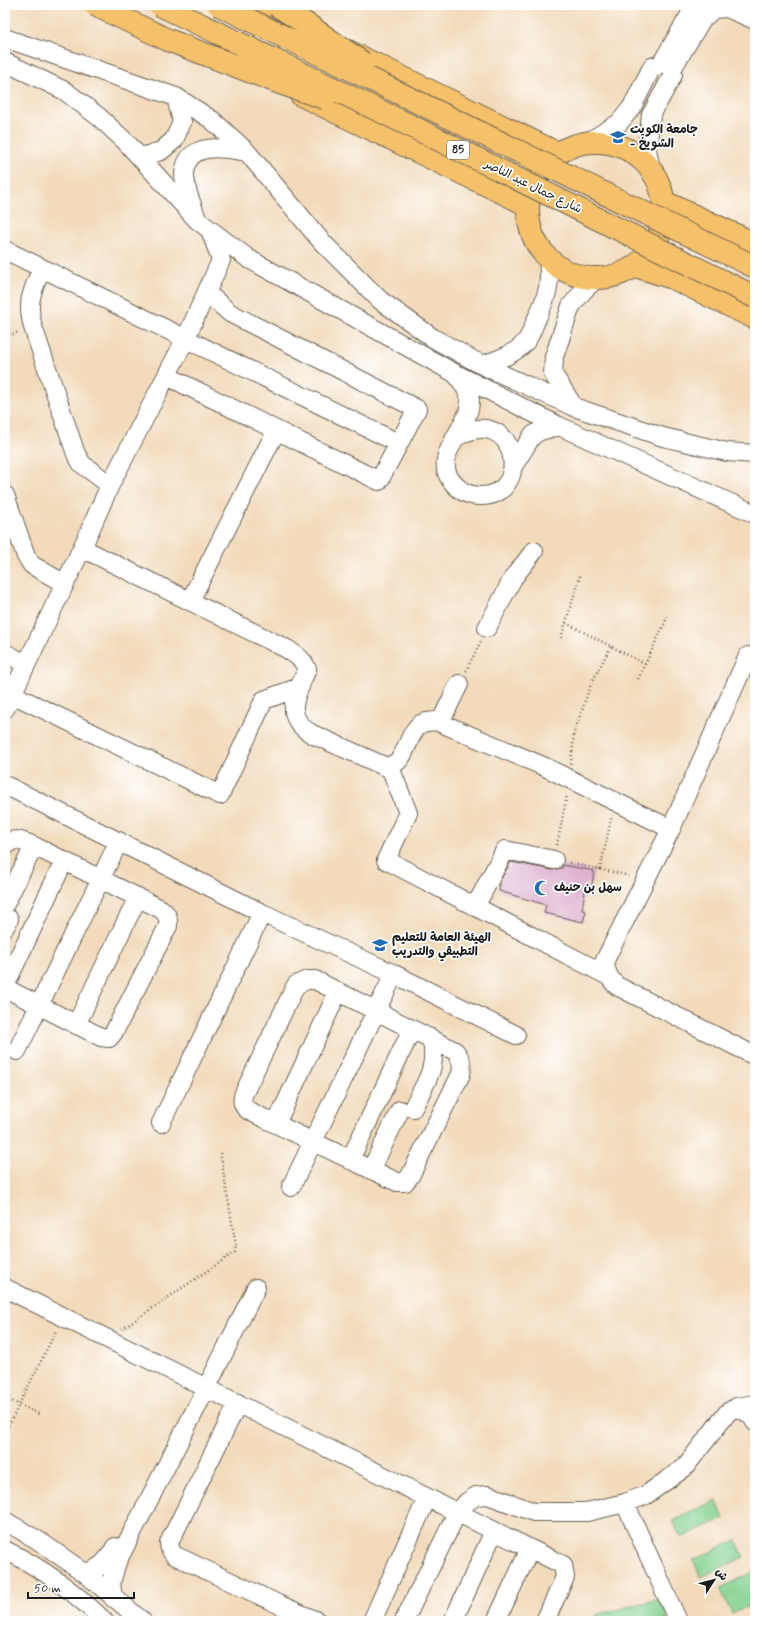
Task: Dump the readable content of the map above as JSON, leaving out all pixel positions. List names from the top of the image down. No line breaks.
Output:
{"streets":{"main road":["85","شارع جمال عبد الناصر"]},"places":{"school or university":["جامعة الكويت - الشويخ","الهيئة العامة للتعليم التطبيقي والتدريب"],"mosque":["سهل بن حنيف"]},"scale_bar":"50 m","north":"top right"}
